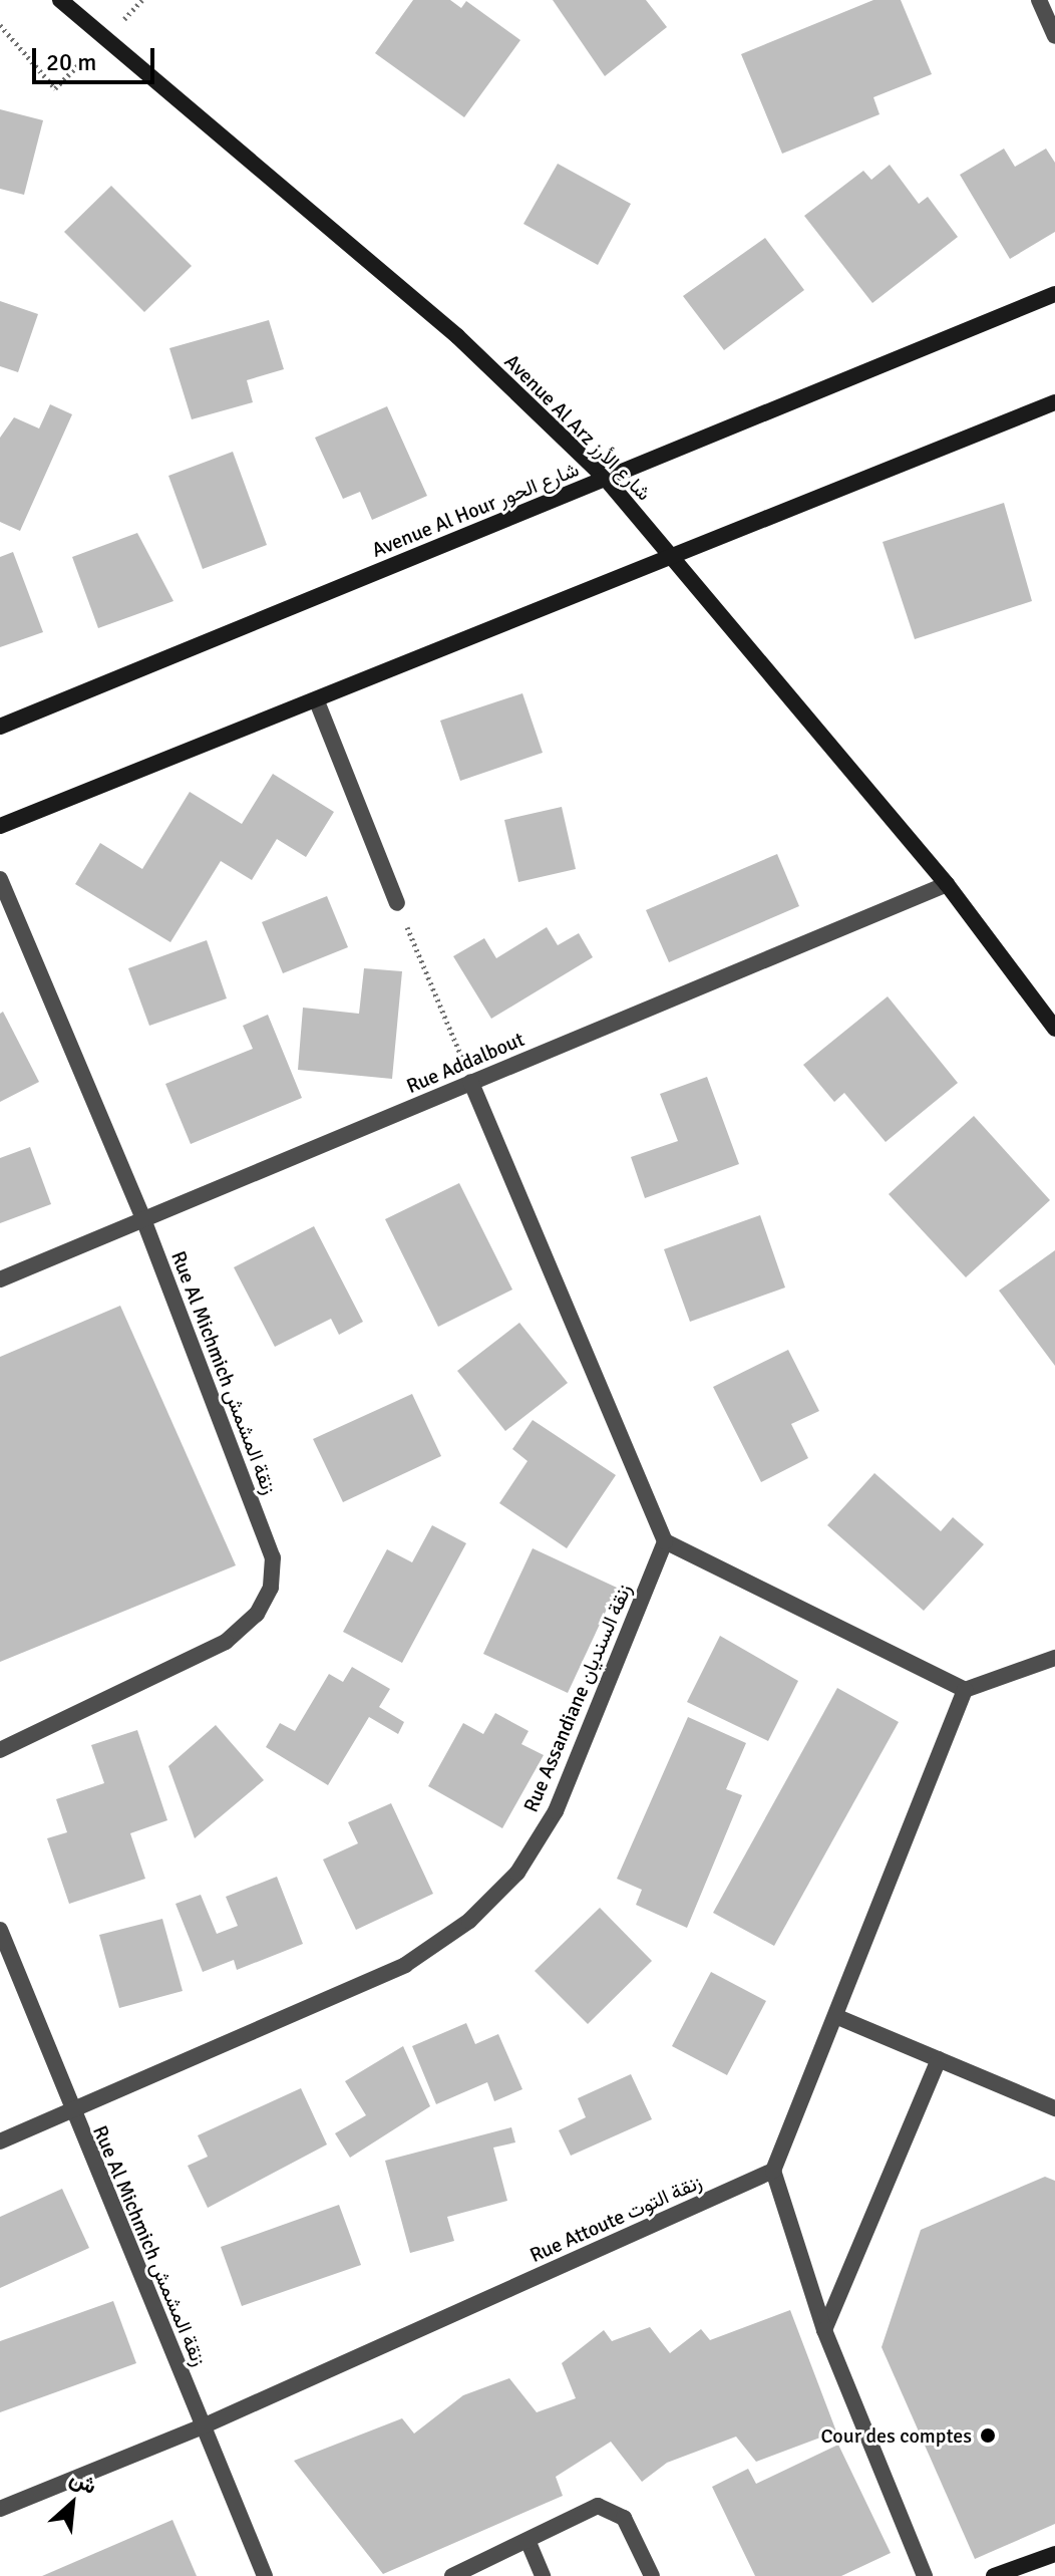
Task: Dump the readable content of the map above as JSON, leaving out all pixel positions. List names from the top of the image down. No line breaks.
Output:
{"streets":{"street":["Avenue Al Arz شارع الأرز","Avenue Al Hour شارع الحور","Rue Addalbout","Rue Al Michmich زنقة المشمش","Rue Assandiane زنقة السنديان","Rue Attoute زنقة التوت"]},"crossings":[["Avenue Al Arz شارع الأرز","Avenue Al Hour شارع الحور"],["Avenue Al Arz شارع الأرز","Rue Addalbout"],["Rue Addalbout","Rue Al Michmich زنقة المشمش"],["Rue Al Michmich زنقة المشمش","Rue Assandiane زنقة السنديان"],["Rue Al Michmich زنقة المشمش","Rue Attoute زنقة التوت"]],"places":["Cour des comptes"],"scale_bar":"20 m","north":"top right"}
